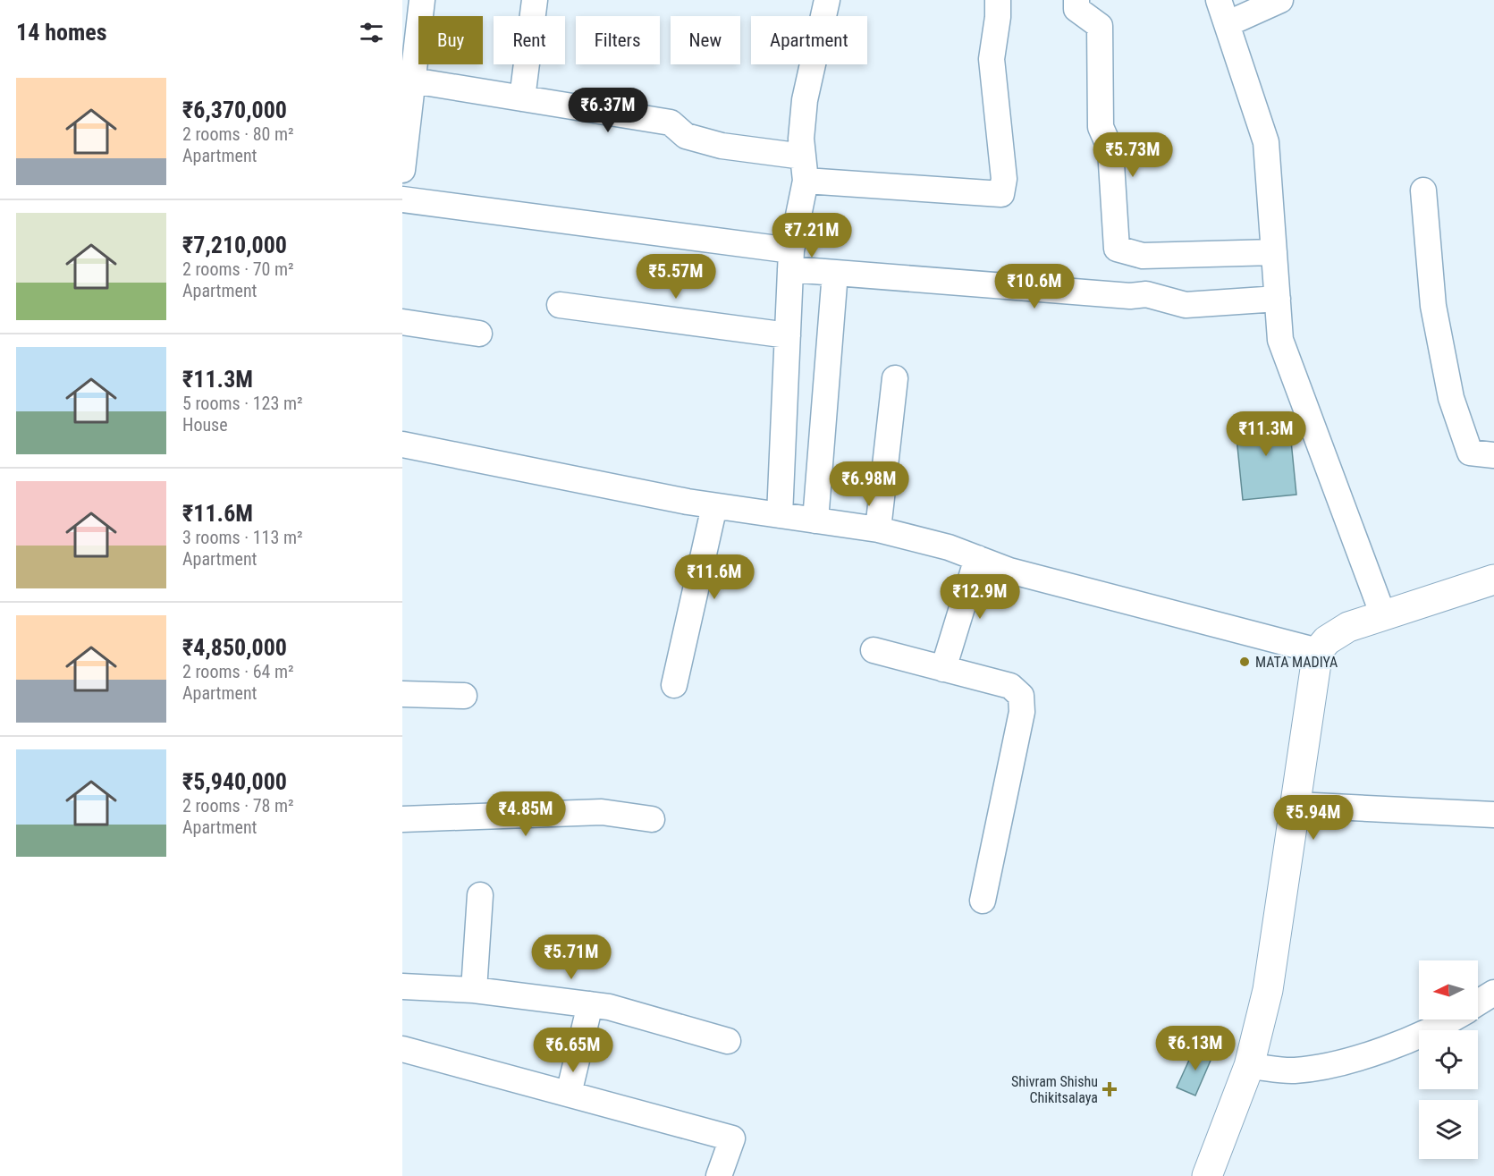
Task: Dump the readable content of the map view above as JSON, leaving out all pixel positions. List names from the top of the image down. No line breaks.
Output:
{"places":{"other":["MATA MADIYA"],"health":["Shivram Shishu Chikitsalaya"]},"north":"left","page":{"heading":"14 homes","chip":["Buy","Rent","Filters","New","Apartment"],"list":[{"name":"₹6,370,000","note":"2 rooms · 80 m² · Apartment"},{"name":"₹7,210,000","note":"2 rooms · 70 m² · Apartment"},{"name":"₹11.3M","note":"5 rooms · 123 m² · House"},{"name":"₹11.6M","note":"3 rooms · 113 m² · Apartment"},{"name":"₹4,850,000","note":"2 rooms · 64 m² · Apartment"},{"name":"₹5,940,000","note":"2 rooms · 78 m² · Apartment"}],"price":["₹6.37M","₹5.73M","₹7.21M","₹5.57M","₹10.6M","₹11.3M","₹6.98M","₹11.6M","₹12.9M","₹4.85M","₹5.94M","₹5.71M","₹6.13M","₹6.65M"]}}
